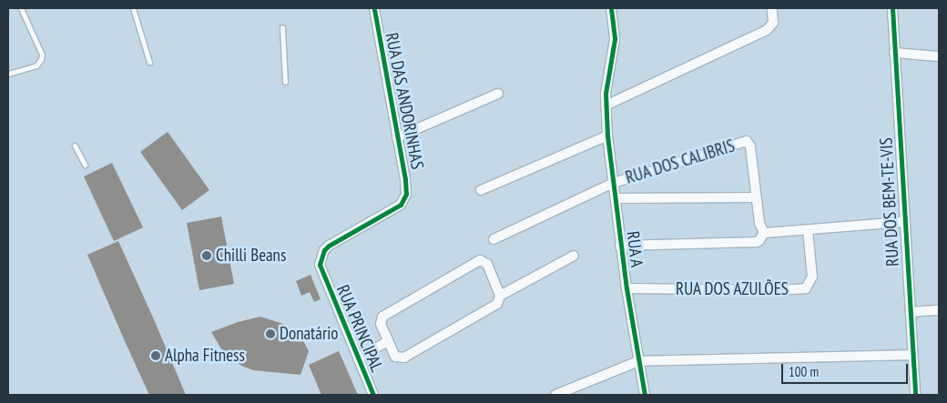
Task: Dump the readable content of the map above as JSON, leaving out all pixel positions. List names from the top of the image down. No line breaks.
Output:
{"streets":{"street":["RUA DAS ANDORINHAS","RUA DOS CALIBRIS","RUA DOS BEM-TE-VIS","RUA A","RUA DOS AZULÕES","RUA PRINCIPAL"]},"crossings":[["RUA DAS ANDORINHAS","RUA PRINCIPAL"],["RUA DOS CALIBRIS","RUA A"],["RUA A","RUA DOS AZULÕES"]],"places":["Chilli Beans","Donatário","Alpha Fitness"],"scale_bar":"100 m"}
